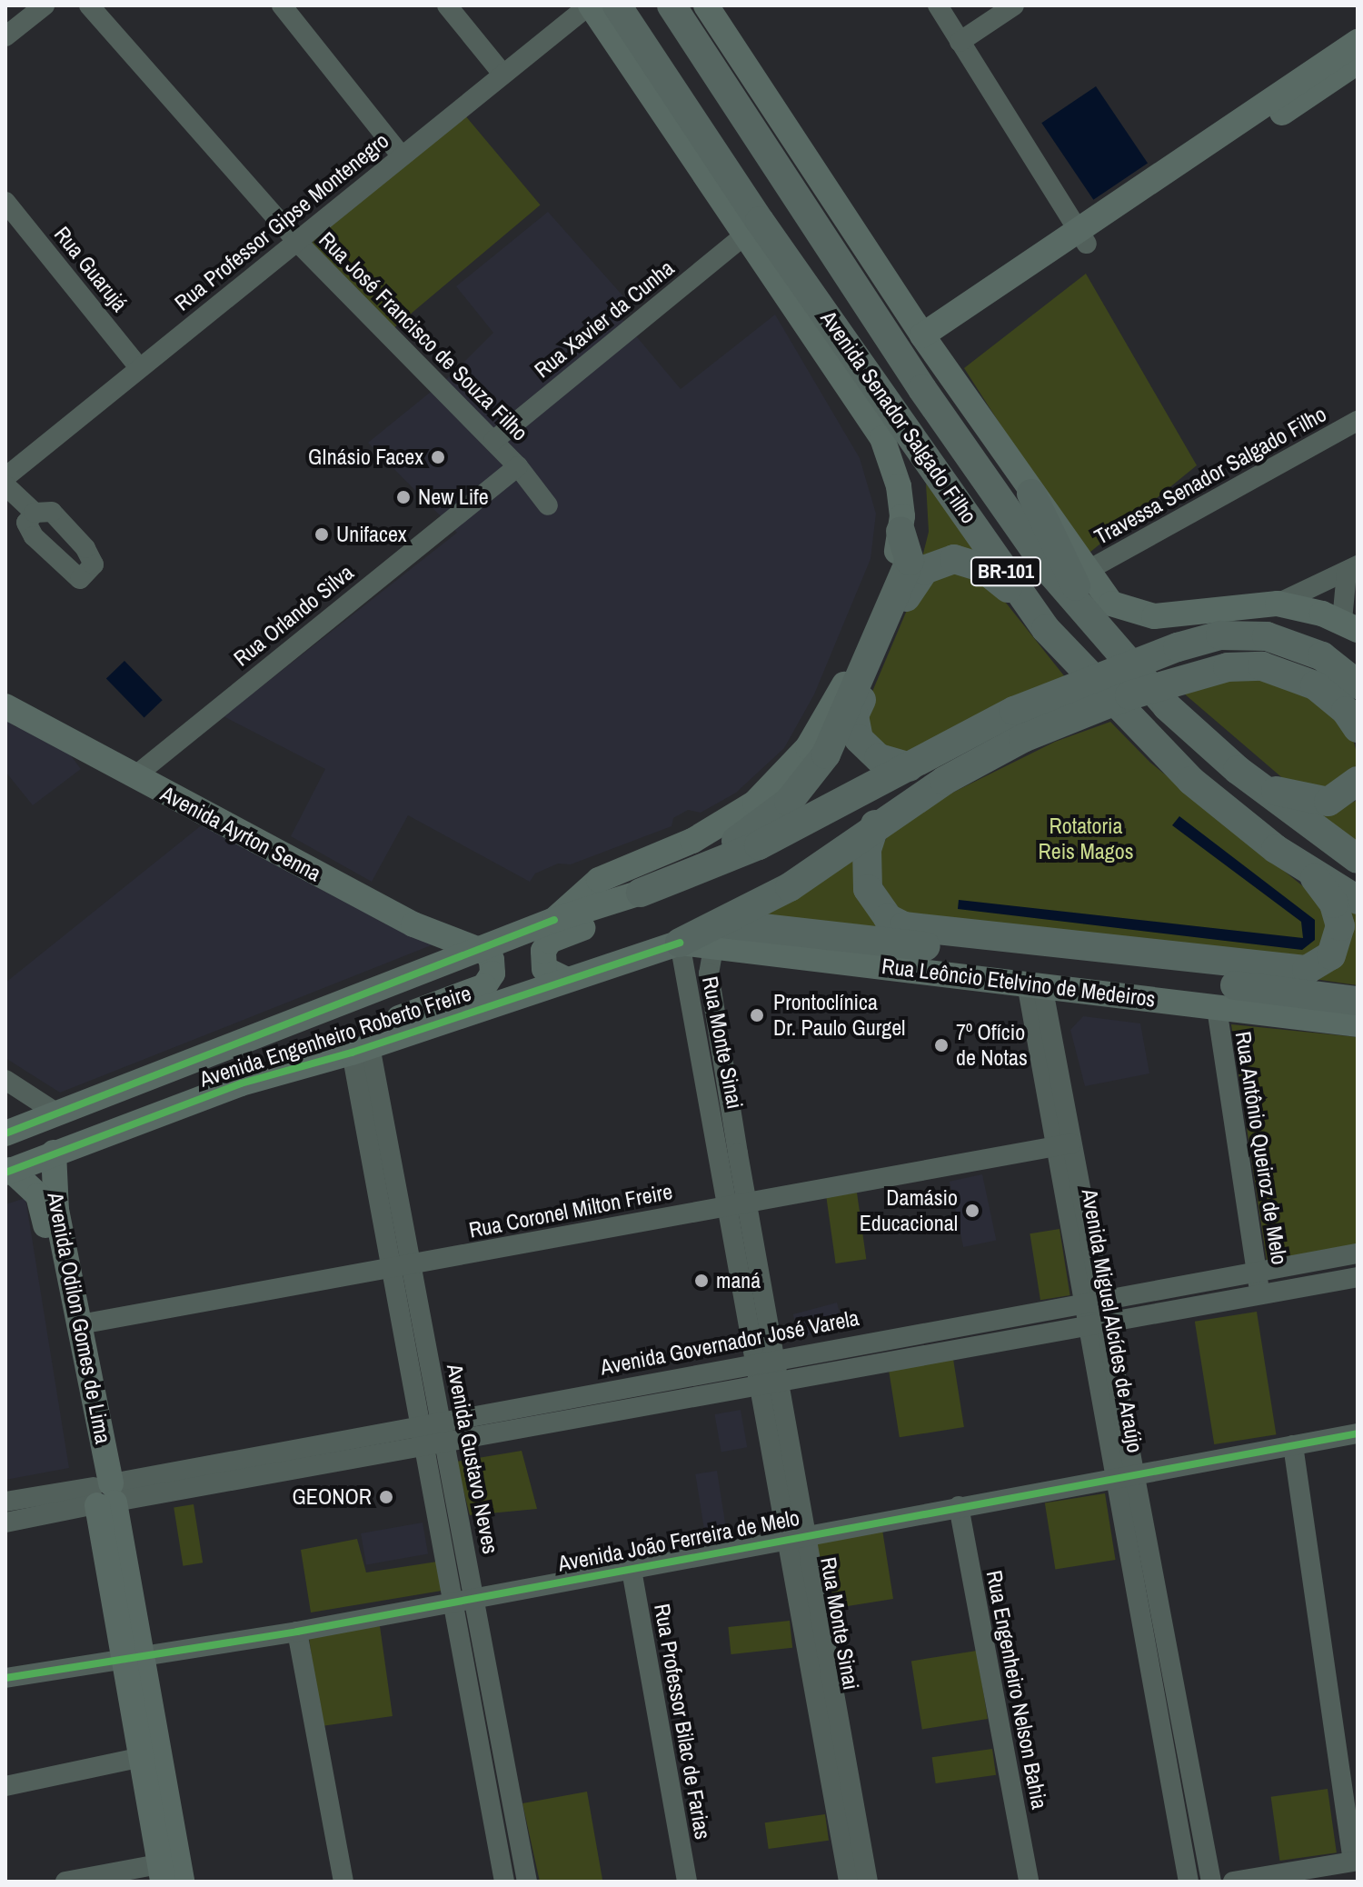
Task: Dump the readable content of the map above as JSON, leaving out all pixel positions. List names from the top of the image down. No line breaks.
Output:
{"streets":{"highway":["Avenida Senador Salgado Filho","BR-101"],"main road":["Avenida Ayrton Senna","Rua Leôncio Etelvino de Medeiros","Avenida Engenheiro Roberto Freire","Avenida Odilon Gomes de Lima"],"street":["Rua Professor Gipse Montenegro","Rua Guarujá","Rua Xavier da Cunha","Rua José Francisco de Souza Filho","Travessa Senador Salgado Filho","Rua Orlando Silva","Rua Monte Sinai","Rua Antônio Queiroz de Melo","Rua Coronel Milton Freire","Avenida Miguel Alcídes de Araújo","Avenida Governador José Varela","Avenida Gustavo Neves","Avenida João Ferreira de Melo","Rua Engenheiro Nelson Bahia","Rua Professor Bilac de Farias"]},"crossings":[["Rua Professor Gipse Montenegro","Rua Guarujá"],["Rua Professor Gipse Montenegro","Rua José Francisco de Souza Filho"],["Rua Xavier da Cunha","Rua José Francisco de Souza Filho"],["Rua Xavier da Cunha","Avenida Senador Salgado Filho"],["Rua José Francisco de Souza Filho","Rua Orlando Silva"],["Avenida Senador Salgado Filho","Avenida Engenheiro Roberto Freire"],["Rua Orlando Silva","Avenida Ayrton Senna"],["Avenida Ayrton Senna","Avenida Engenheiro Roberto Freire"],["Rua Leôncio Etelvino de Medeiros","Rua Monte Sinai"],["Rua Leôncio Etelvino de Medeiros","Rua Antônio Queiroz de Melo"],["Rua Leôncio Etelvino de Medeiros","Avenida Miguel Alcídes de Araújo"],["Avenida Engenheiro Roberto Freire","Rua Monte Sinai"],["Avenida Engenheiro Roberto Freire","Avenida Odilon Gomes de Lima"],["Avenida Engenheiro Roberto Freire","Avenida Gustavo Neves"],["Rua Monte Sinai","Rua Coronel Milton Freire"],["Rua Monte Sinai","Avenida Governador José Varela"],["Rua Monte Sinai","Avenida João Ferreira de Melo"],["Rua Antônio Queiroz de Melo","Avenida Governador José Varela"],["Rua Coronel Milton Freire","Avenida Odilon Gomes de Lima"],["Rua Coronel Milton Freire","Avenida Miguel Alcídes de Araújo"],["Rua Coronel Milton Freire","Avenida Gustavo Neves"],["Avenida Odilon Gomes de Lima","Avenida Governador José Varela"],["Avenida Odilon Gomes de Lima","Avenida João Ferreira de Melo"],["Avenida Miguel Alcídes de Araújo","Avenida Governador José Varela"],["Avenida Miguel Alcídes de Araújo","Avenida João Ferreira de Melo"],["Avenida Governador José Varela","Avenida Gustavo Neves"],["Avenida Gustavo Neves","Avenida João Ferreira de Melo"],["Avenida João Ferreira de Melo","Rua Engenheiro Nelson Bahia"],["Avenida João Ferreira de Melo","Rua Professor Bilac de Farias"]],"parks":["Rotatoria Reis Magos"],"places":["GInásio Facex","New Life","Unifacex","Prontoclínica Dr. Paulo Gurgel","7º Ofício de Notas","Damásio Educacional","maná","GEONOR"]}
